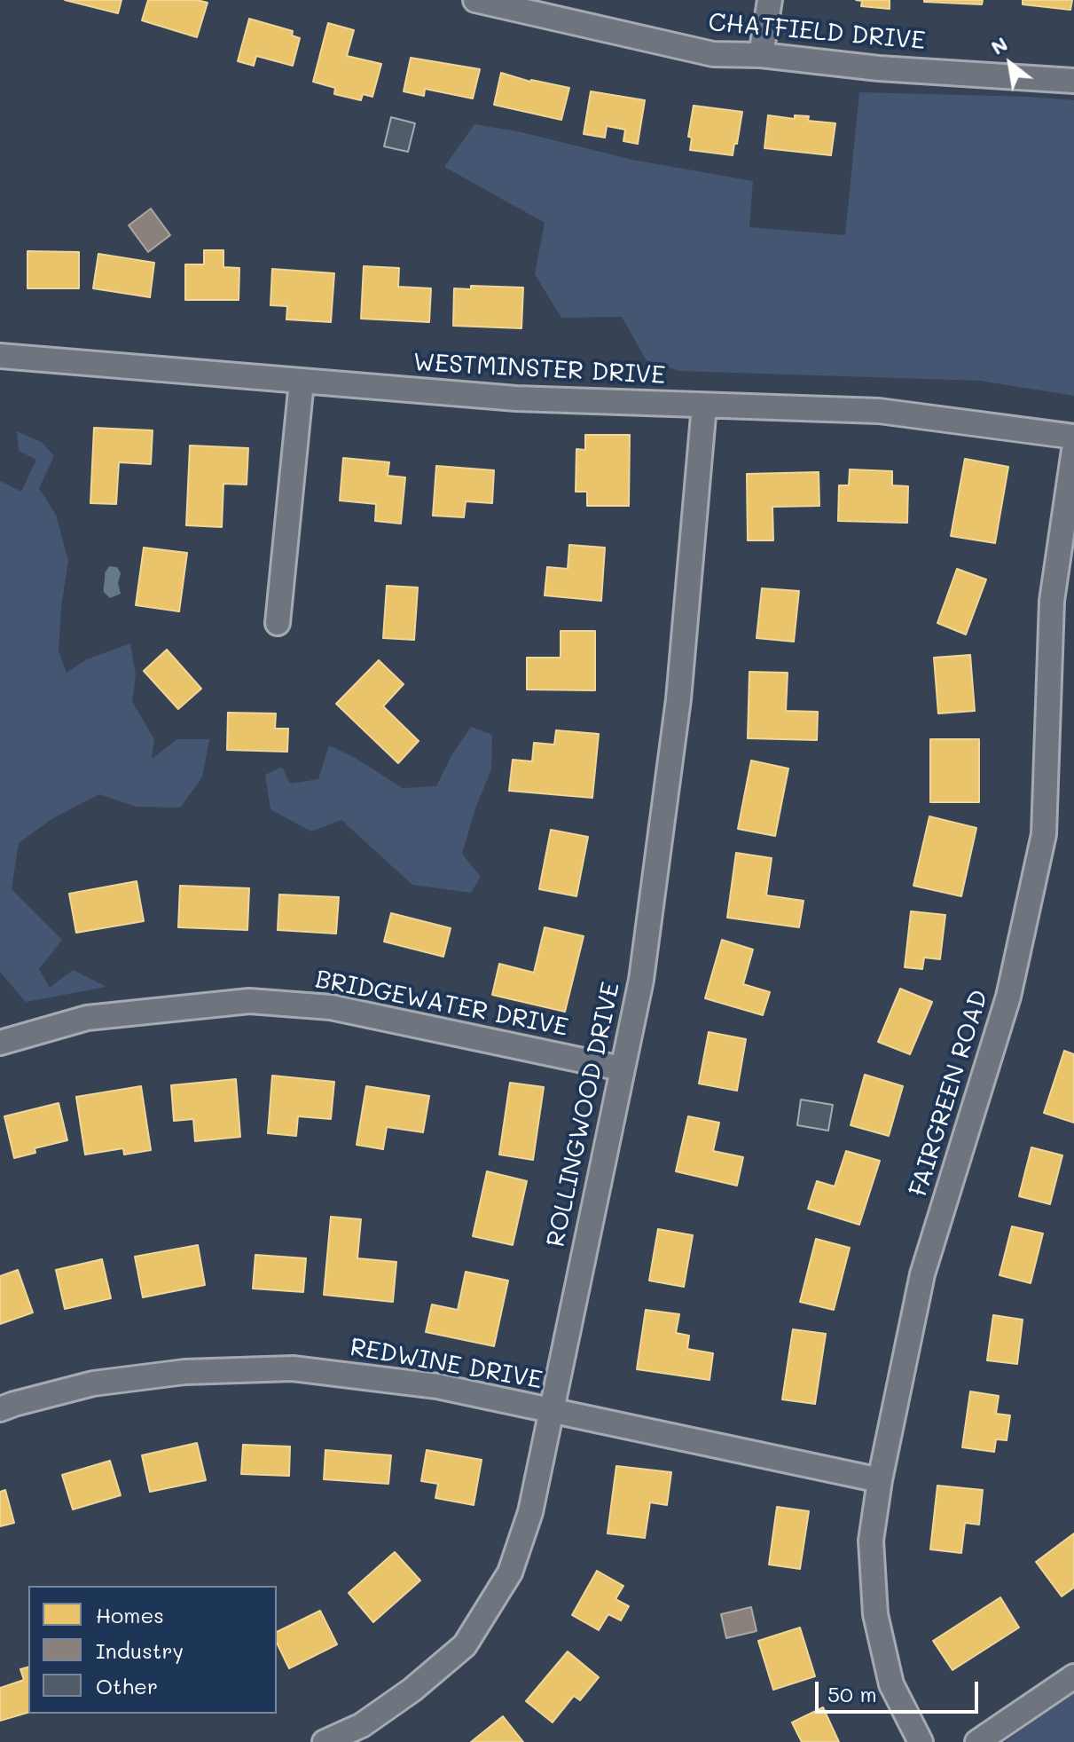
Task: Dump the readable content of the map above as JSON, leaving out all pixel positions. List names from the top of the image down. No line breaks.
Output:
{"streets":{"street":["CHATFIELD DRIVE","WESTMINSTER DRIVE","BRIDGEWATER DRIVE","FAIRGREEN ROAD","ROLLINGWOOD DRIVE","REDWINE DRIVE"]},"crossings":[["WESTMINSTER DRIVE","ROLLINGWOOD DRIVE"],["BRIDGEWATER DRIVE","ROLLINGWOOD DRIVE"],["FAIRGREEN ROAD","REDWINE DRIVE"],["ROLLINGWOOD DRIVE","REDWINE DRIVE"]],"legend":["Homes","Industry","Other"],"scale_bar":"50 m","north":"top left"}
